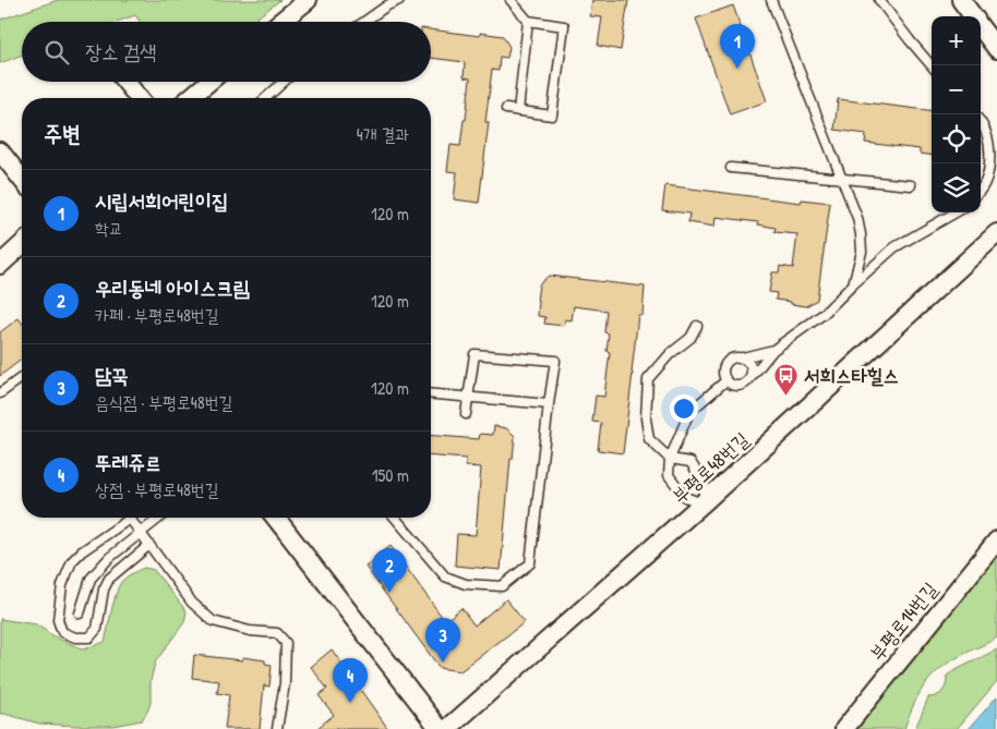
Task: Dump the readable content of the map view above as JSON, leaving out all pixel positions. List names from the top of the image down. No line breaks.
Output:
{"streets":{"street":["부평로48번길","부평로14번길"]},"places":{"bus stop":["서희스타힐스"]},"page":{"map_buttons":["+","−"],"search":"장소 검색","pins":["1","2","3","4"],"heading":["주변","4개 결과"],"list":[{"mark":"1","name":"시립서희어린이집","note":"학교","value":"120 m"},{"mark":"2","name":"우리동네 아이스크림","note":"카페 · 부평로48번길","value":"120 m"},{"mark":"3","name":"담꾹","note":"음식점 · 부평로48번길","value":"120 m"},{"mark":"4","name":"뚜레쥬르","note":"상점 · 부평로48번길","value":"150 m"}]}}
